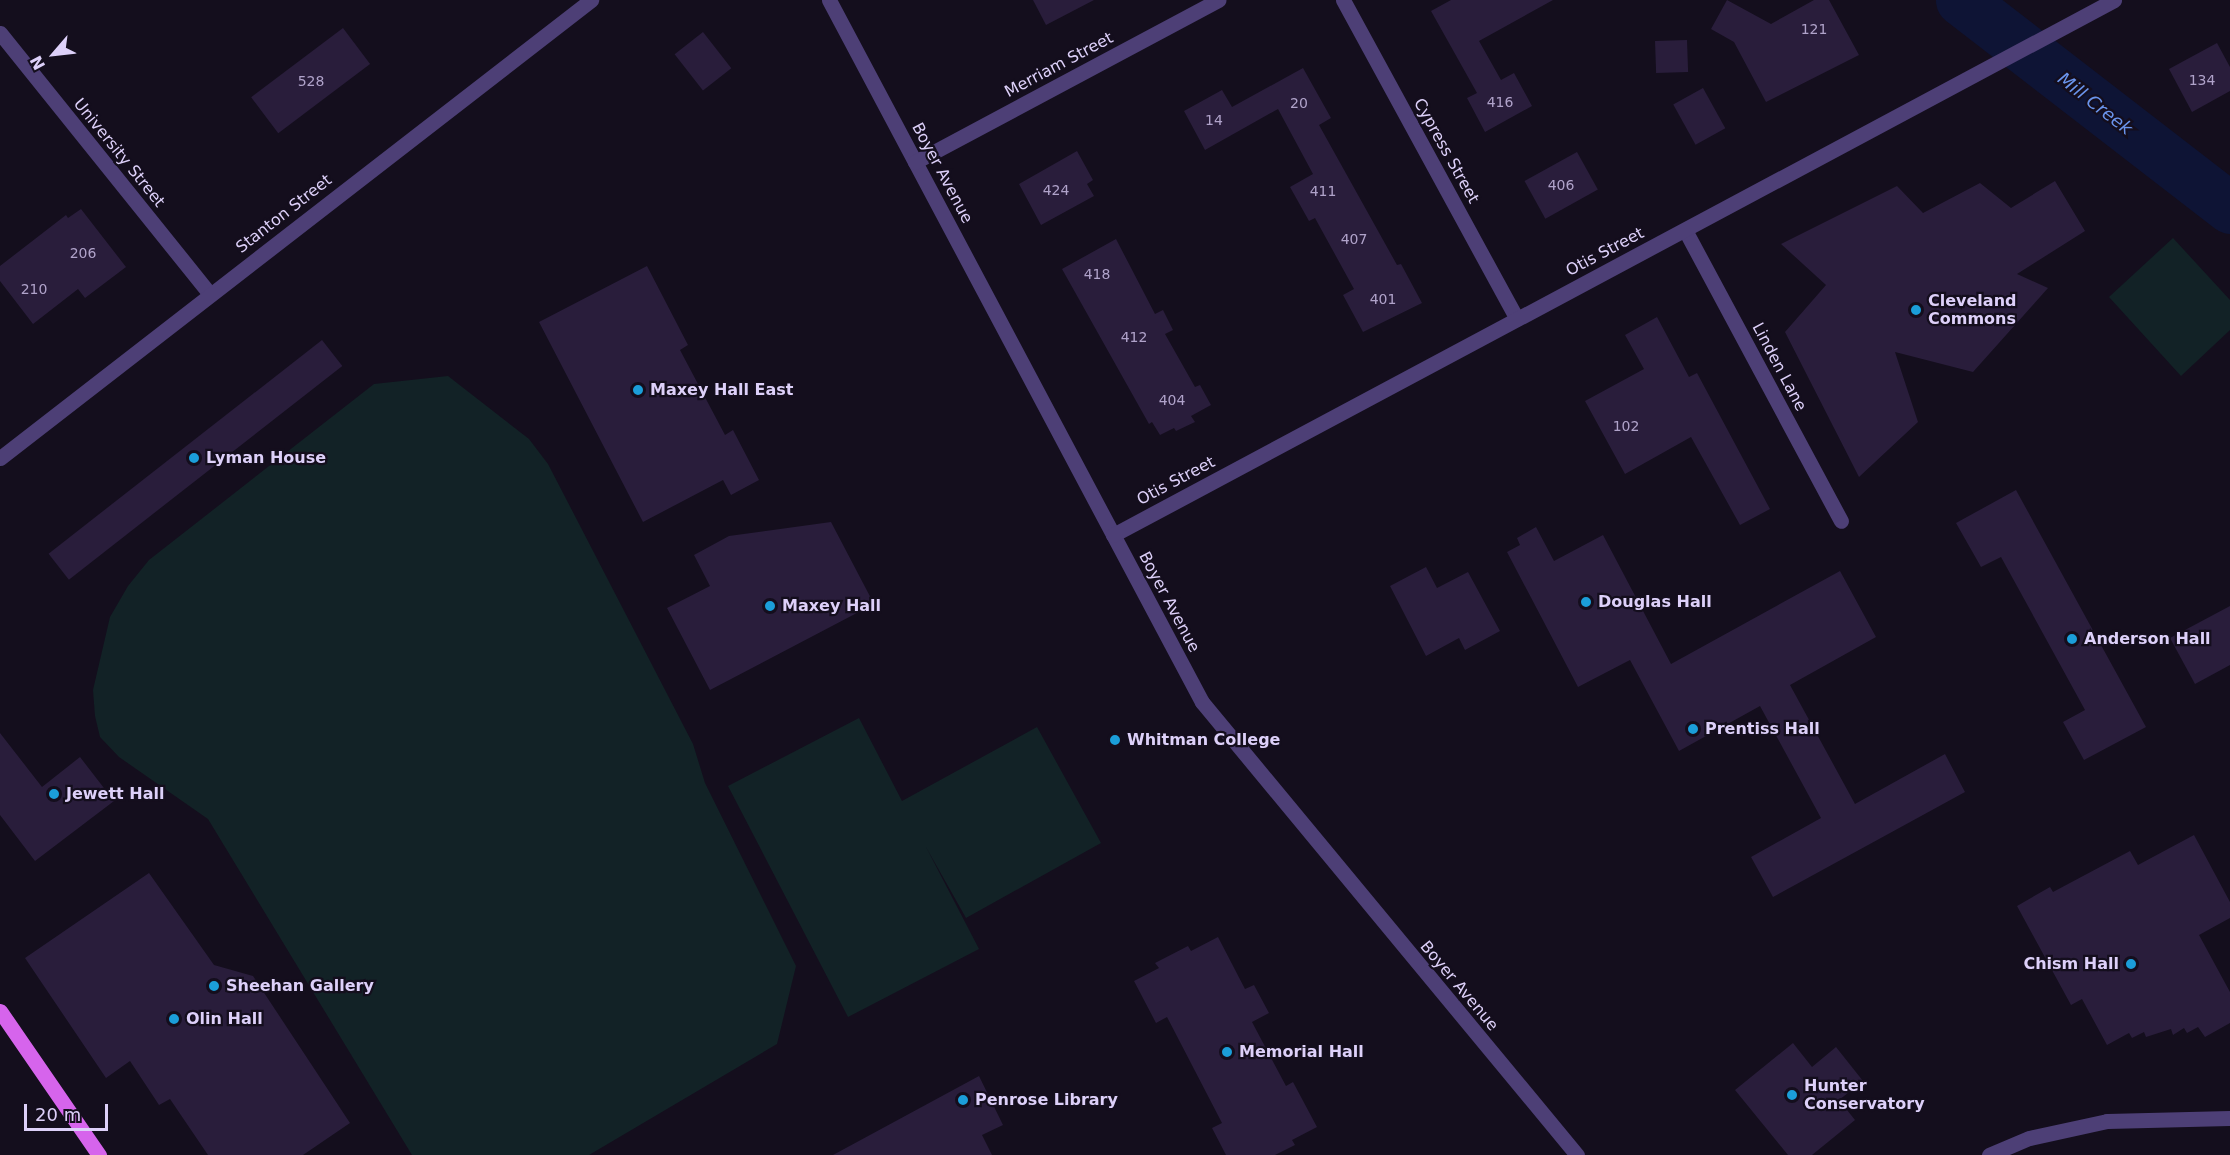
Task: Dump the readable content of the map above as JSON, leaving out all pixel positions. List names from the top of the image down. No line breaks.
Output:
{"streets":{"street":["Merriam Street","Cypress Street","University Street","Boyer Avenue","Stanton Street","Otis Street","Linden Lane"]},"crossings":[["Merriam Street","Boyer Avenue"],["Cypress Street","Otis Street"],["University Street","Stanton Street"],["Boyer Avenue","Otis Street"],["Otis Street","Linden Lane"]],"water":["Mill Creek"],"places":["Cleveland Commons","Maxey Hall East","Lyman House","Douglas Hall","Maxey Hall","Anderson Hall","Prentiss Hall","Whitman College","Jewett Hall","Chism Hall","Sheehan Gallery","Olin Hall","Memorial Hall","Hunter Conservatory","Penrose Library"],"house_numbers":["121","134","528","416","20","14","406","424","411","407","206","418","210","401","412","404","102"],"scale_bar":"20 m","north":"bottom left"}
